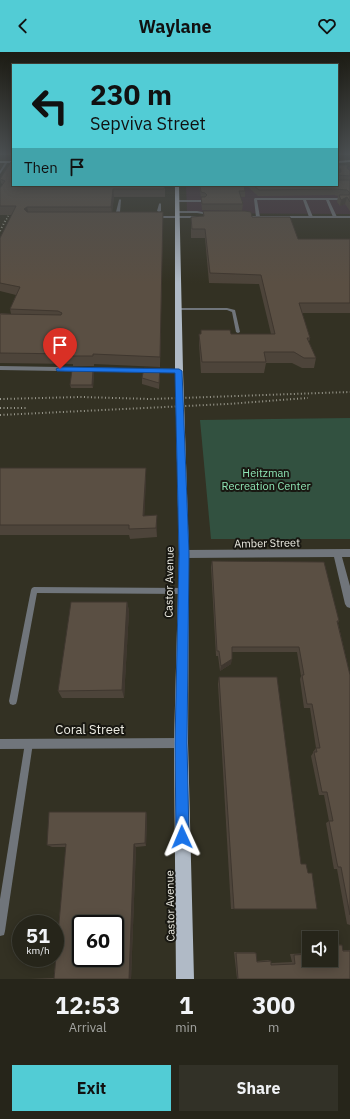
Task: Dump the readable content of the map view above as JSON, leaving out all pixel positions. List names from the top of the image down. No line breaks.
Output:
{"streets":{"main road":["Castor Avenue"],"street":["Amber Street","Coral Street"]},"crossings":[["Amber Street","Castor Avenue"],["Castor Avenue","Coral Street"]],"parks":["Heitzman Recreation Center"],"page":{"header":"Waylane","turn":["230 m","Sepviva Street"],"then":"Then","speed":"51 km/h","limit":"60","eta":["12:53","Arrival","1","min","300","m"],"buttons":["Exit","Share"]}}
